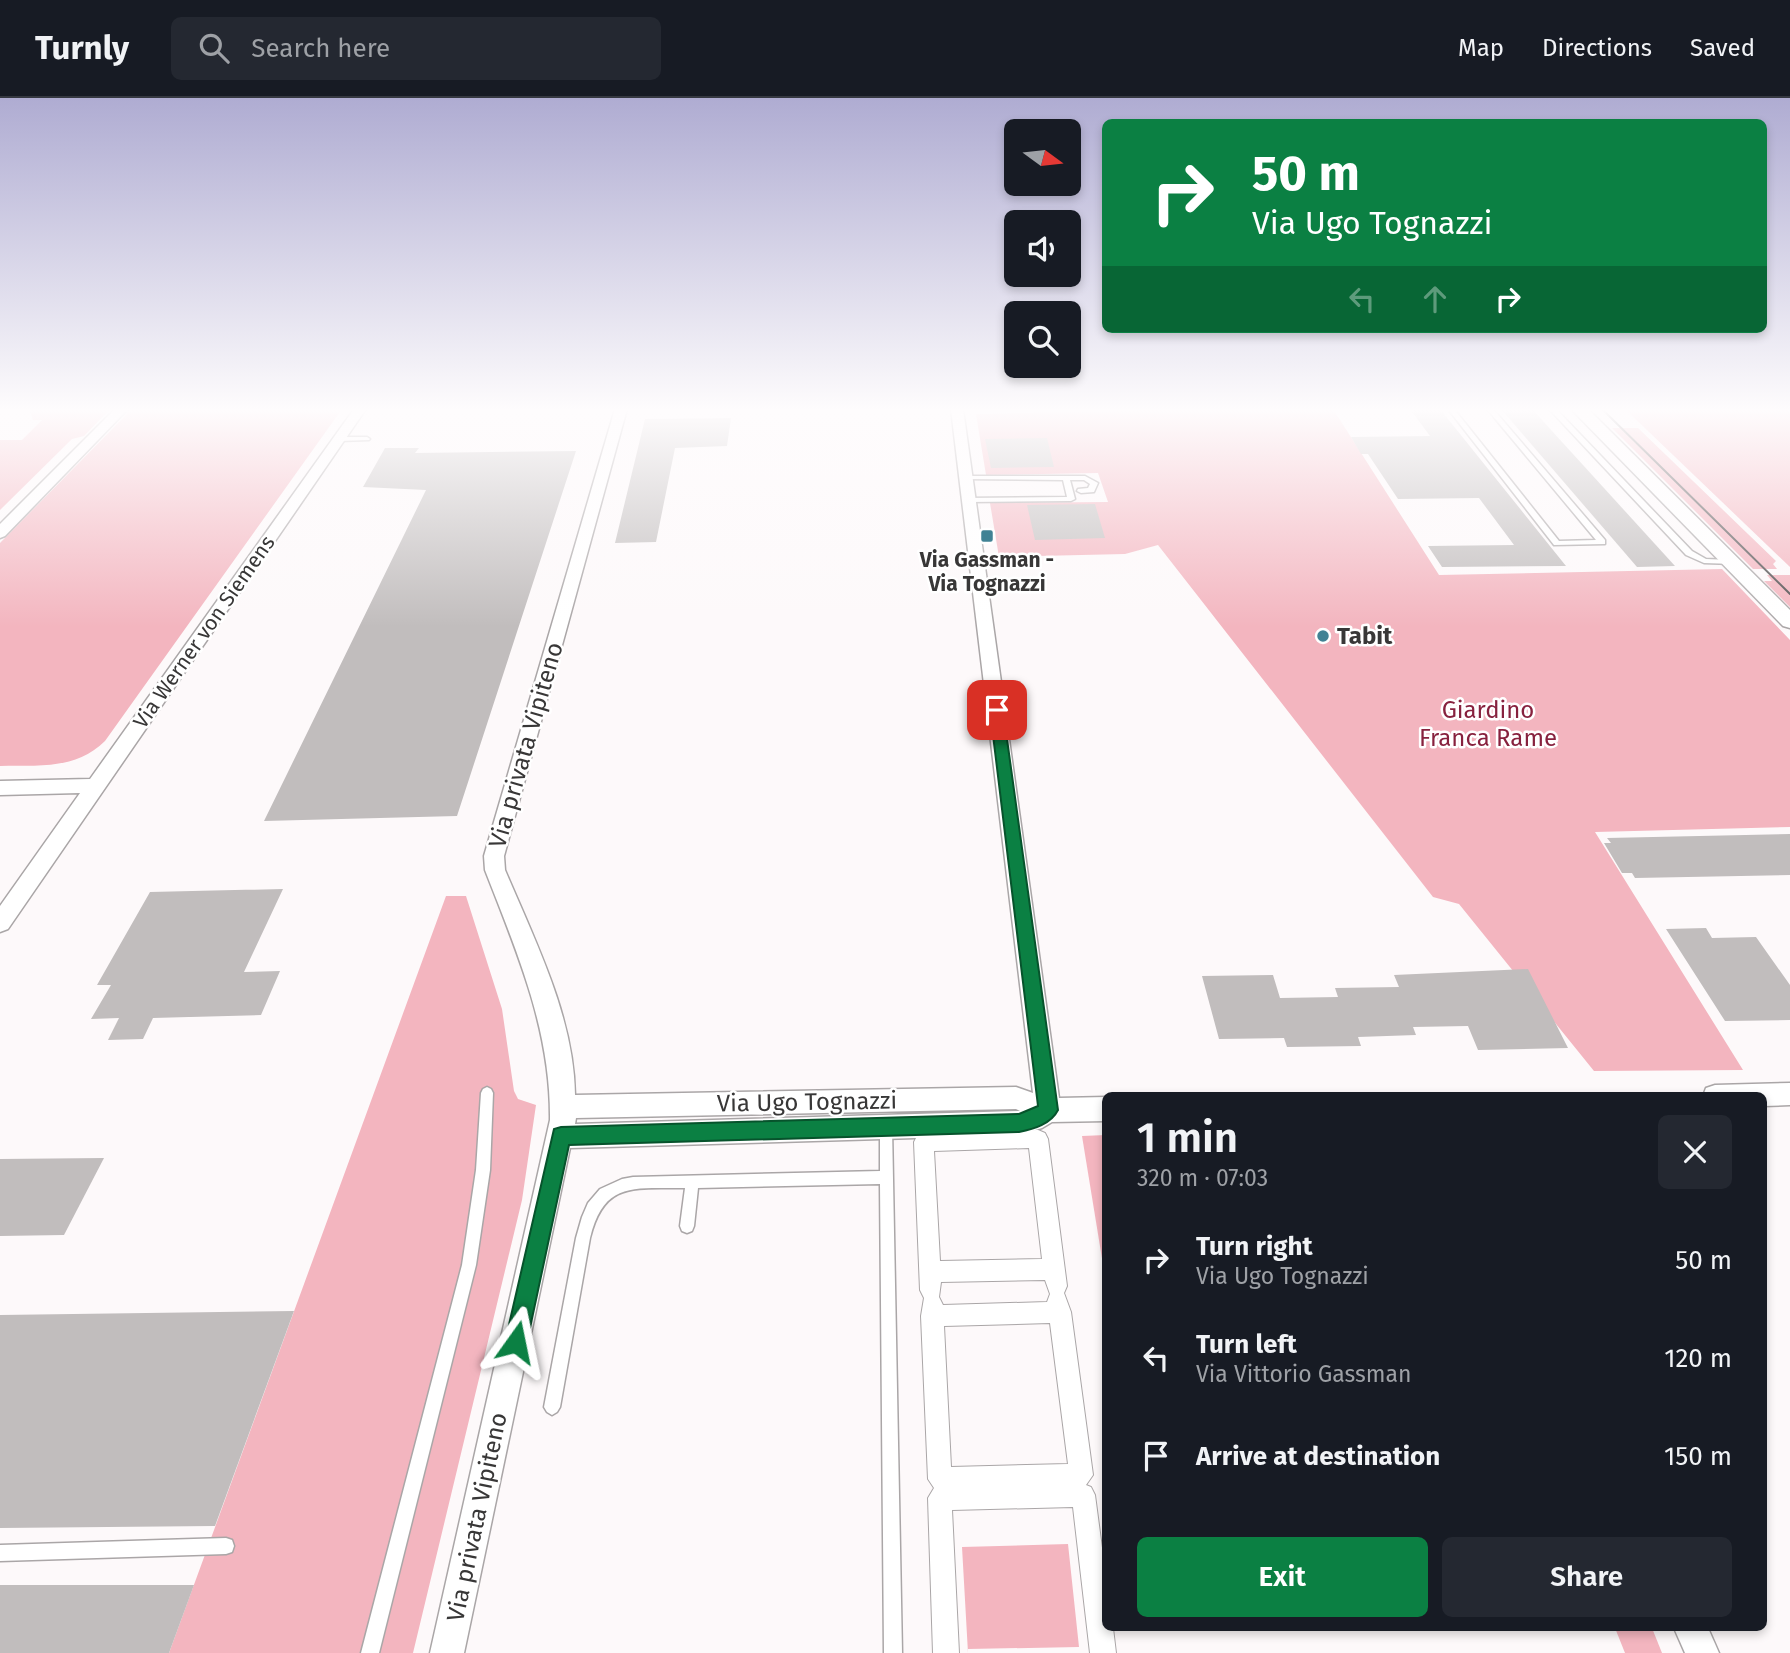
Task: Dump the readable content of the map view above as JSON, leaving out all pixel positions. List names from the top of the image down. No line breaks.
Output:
{"streets":{"street":["Via Werner von Siemens","Via privata Vipiteno","Via Ugo Tognazzi"]},"crossings":[["Via privata Vipiteno","Via Ugo Tognazzi"]],"parks":["Giardino Franca Rame"],"places":{"transit":["Via Gassman - Via Tognazzi"],"other":["Tabit"]},"north":"right","page":{"header":"Turnly","search":"Search here","nav":["Map","Directions","Saved"],"turn":["50 m","Via Ugo Tognazzi"],"heading":["1 min","320 m · 07:03"],"list":[{"name":"Turn right","note":"Via Ugo Tognazzi","value":"50 m"},{"name":"Turn left","note":"Via Vittorio Gassman","value":"120 m"},{"name":"Arrive at destination","value":"150 m"}],"buttons":["Exit","Share"]}}
